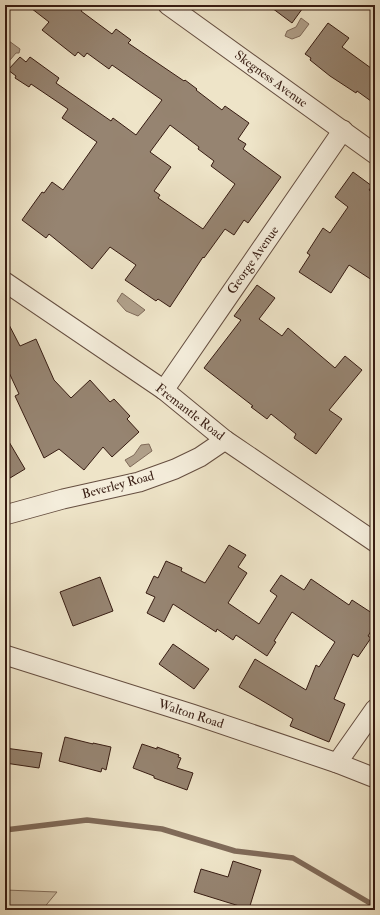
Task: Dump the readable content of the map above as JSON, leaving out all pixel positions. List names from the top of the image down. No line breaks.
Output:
{"streets":{"street":["Skegness Avenue","George Avenue","Fremantle Road","Beverley Road","Walton Road"]},"crossings":[["Skegness Avenue","George Avenue"],["George Avenue","Fremantle Road"],["Fremantle Road","Beverley Road"]]}
